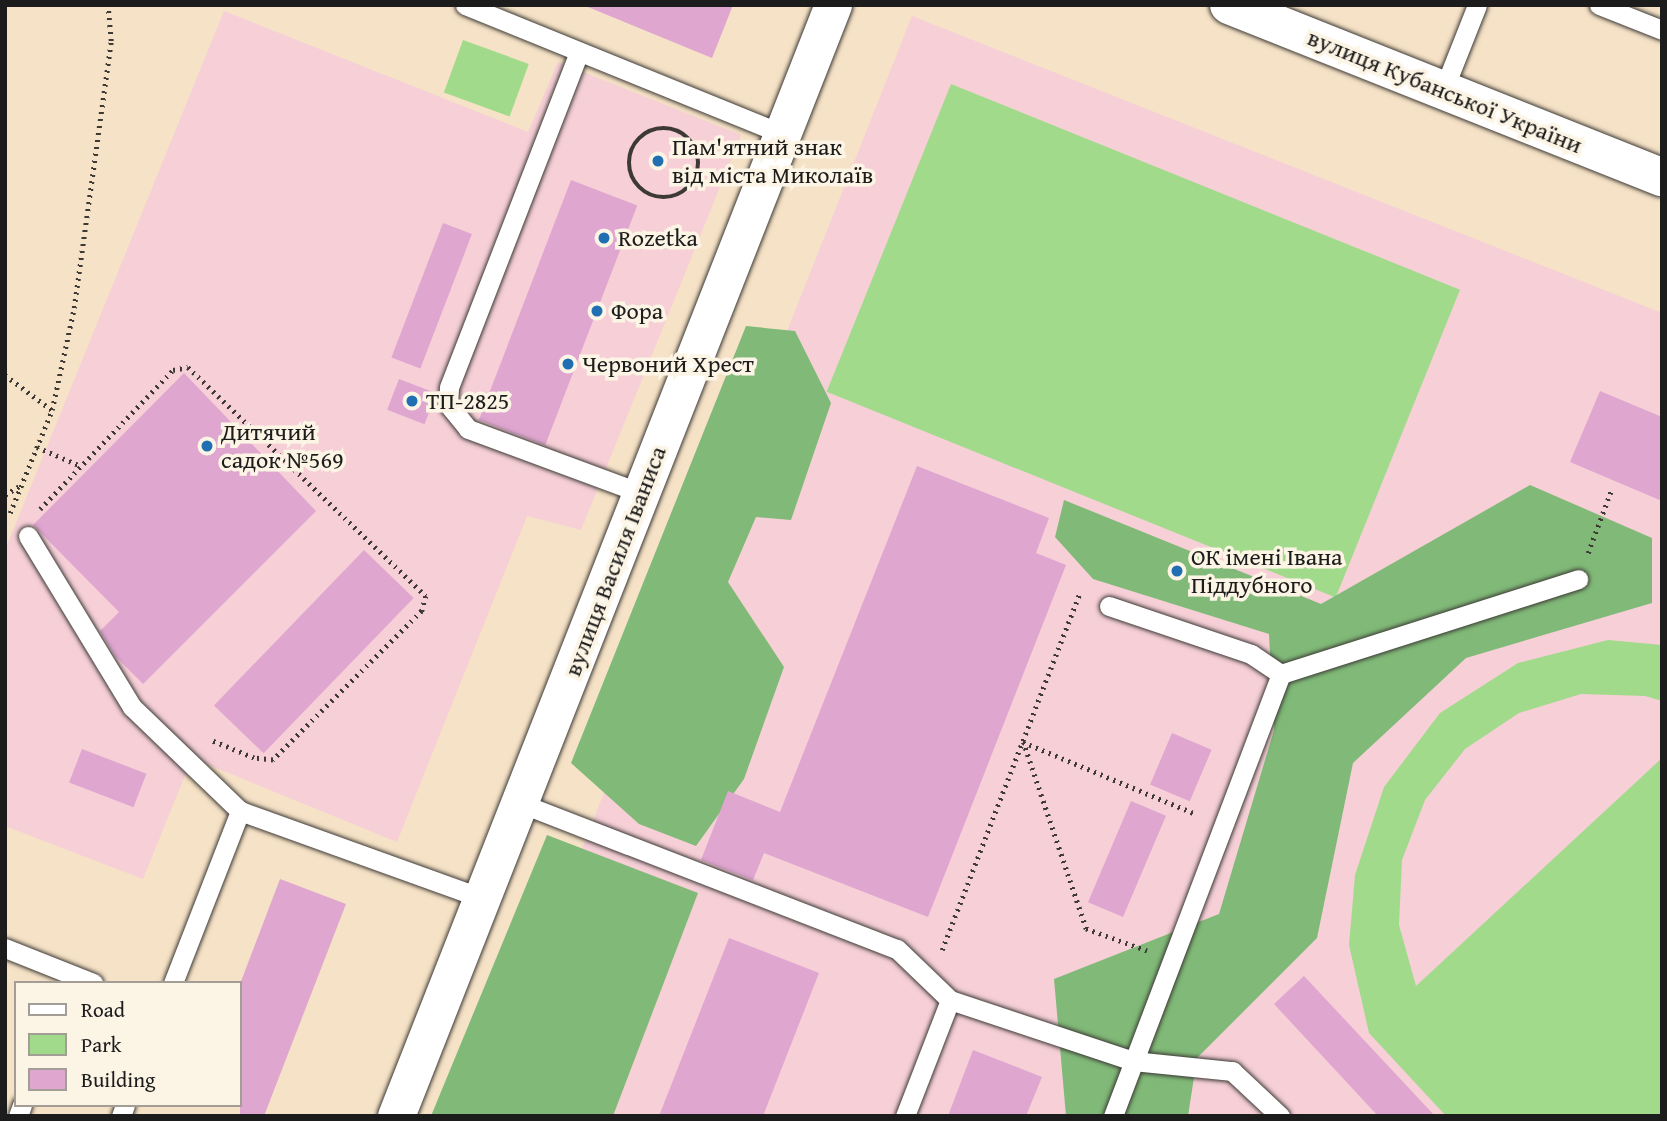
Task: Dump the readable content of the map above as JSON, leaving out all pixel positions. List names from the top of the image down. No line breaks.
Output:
{"streets":{"street":["вулиця Кубанської України","вулиця Василя Іваниса"]},"places":["Пам'ятний знак від міста Миколаїв","Rozetka","Фора","Червоний Хрест","ТП-2825","Дитячий садок №569","ОК імені Івана Піддубного"],"legend":["Road","Park","Building"]}
